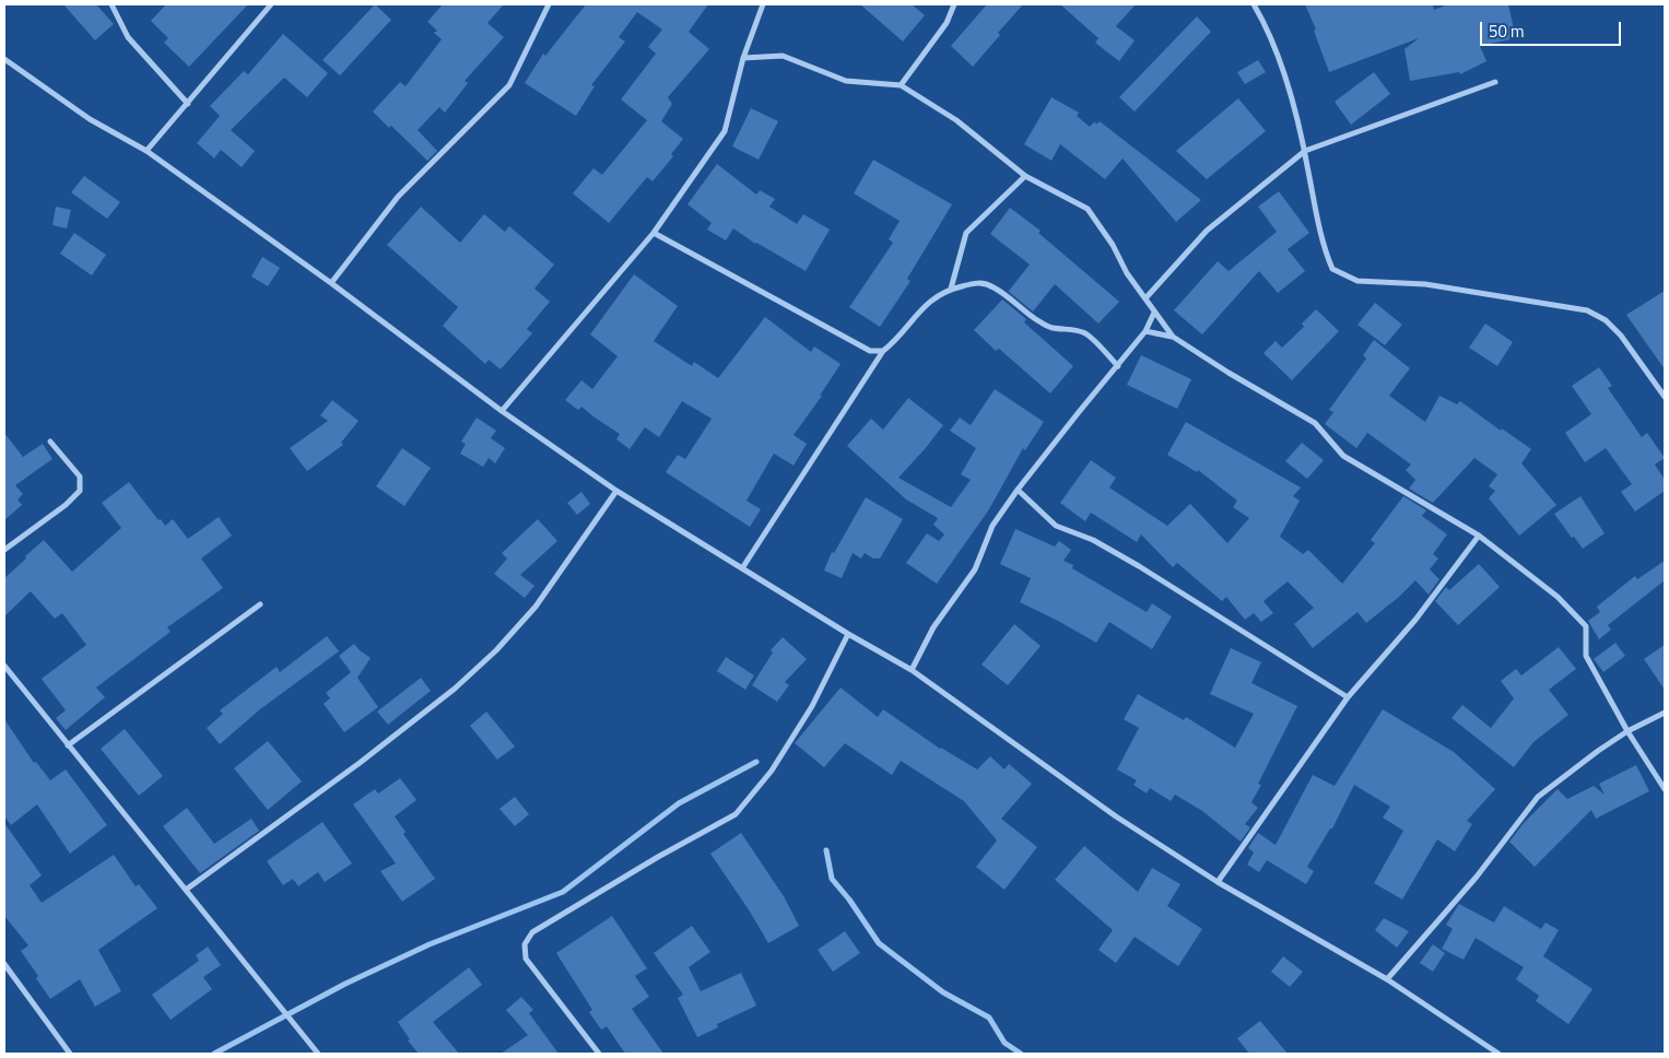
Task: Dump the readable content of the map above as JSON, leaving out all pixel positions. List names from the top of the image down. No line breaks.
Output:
{"scale_bar":"50 m"}
